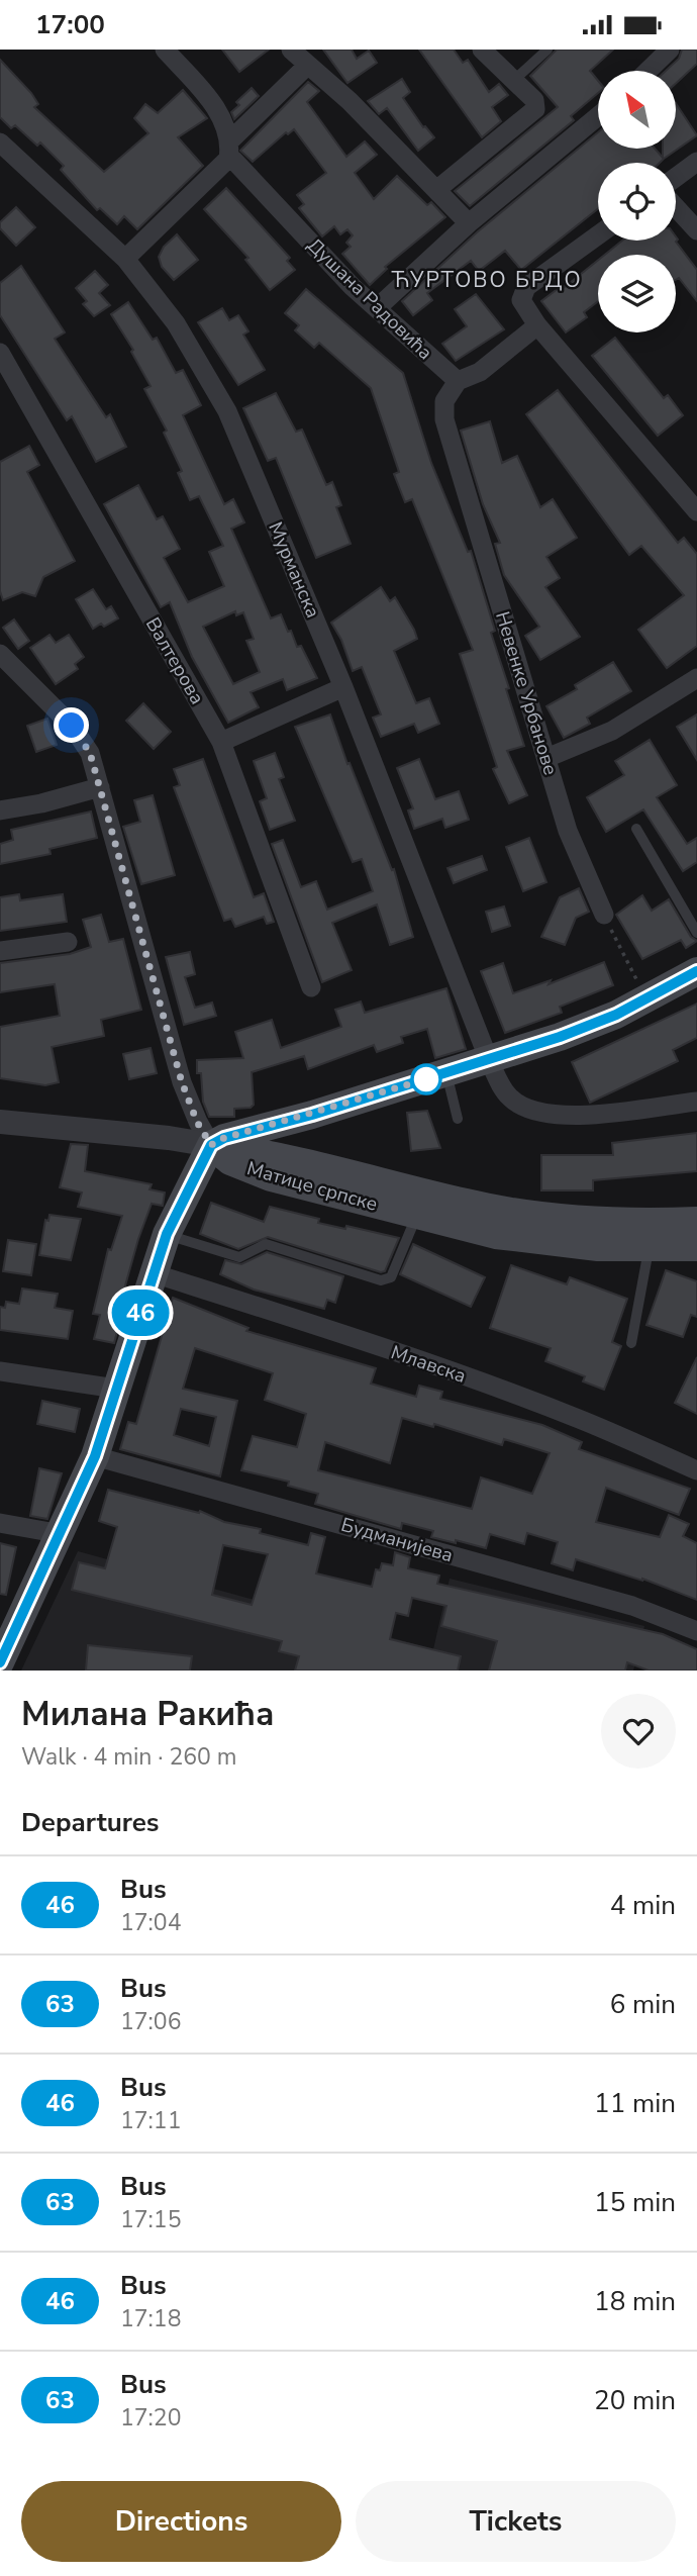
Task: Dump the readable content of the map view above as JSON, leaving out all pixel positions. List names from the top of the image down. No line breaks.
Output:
{"streets":{"main road":["Матице српске"],"street":["Душана Радовића","Мурманска","Валтерова","Невенке Урбанове","Млавска","Будманијева"]},"crossings":[["Душана Радовића","Невенке Урбанове"]],"districts":["ЋУРТОВО БРДО"],"lines":["bus line 46"],"north":"top left","page":{"status":"17:00","on_map":"46","heading":[["Милана Ракића","Walk · 4 min · 260 m"],"Departures"],"list":[{"mark":"46","name":"Bus","note":"17:04","value":"4 min"},{"mark":"63","name":"Bus","note":"17:06","value":"6 min"},{"mark":"46","name":"Bus","note":"17:11","value":"11 min"},{"mark":"63","name":"Bus","note":"17:15","value":"15 min"},{"mark":"46","name":"Bus","note":"17:18","value":"18 min"},{"mark":"63","name":"Bus","note":"17:20","value":"20 min"}],"buttons":["Directions","Tickets"]}}
